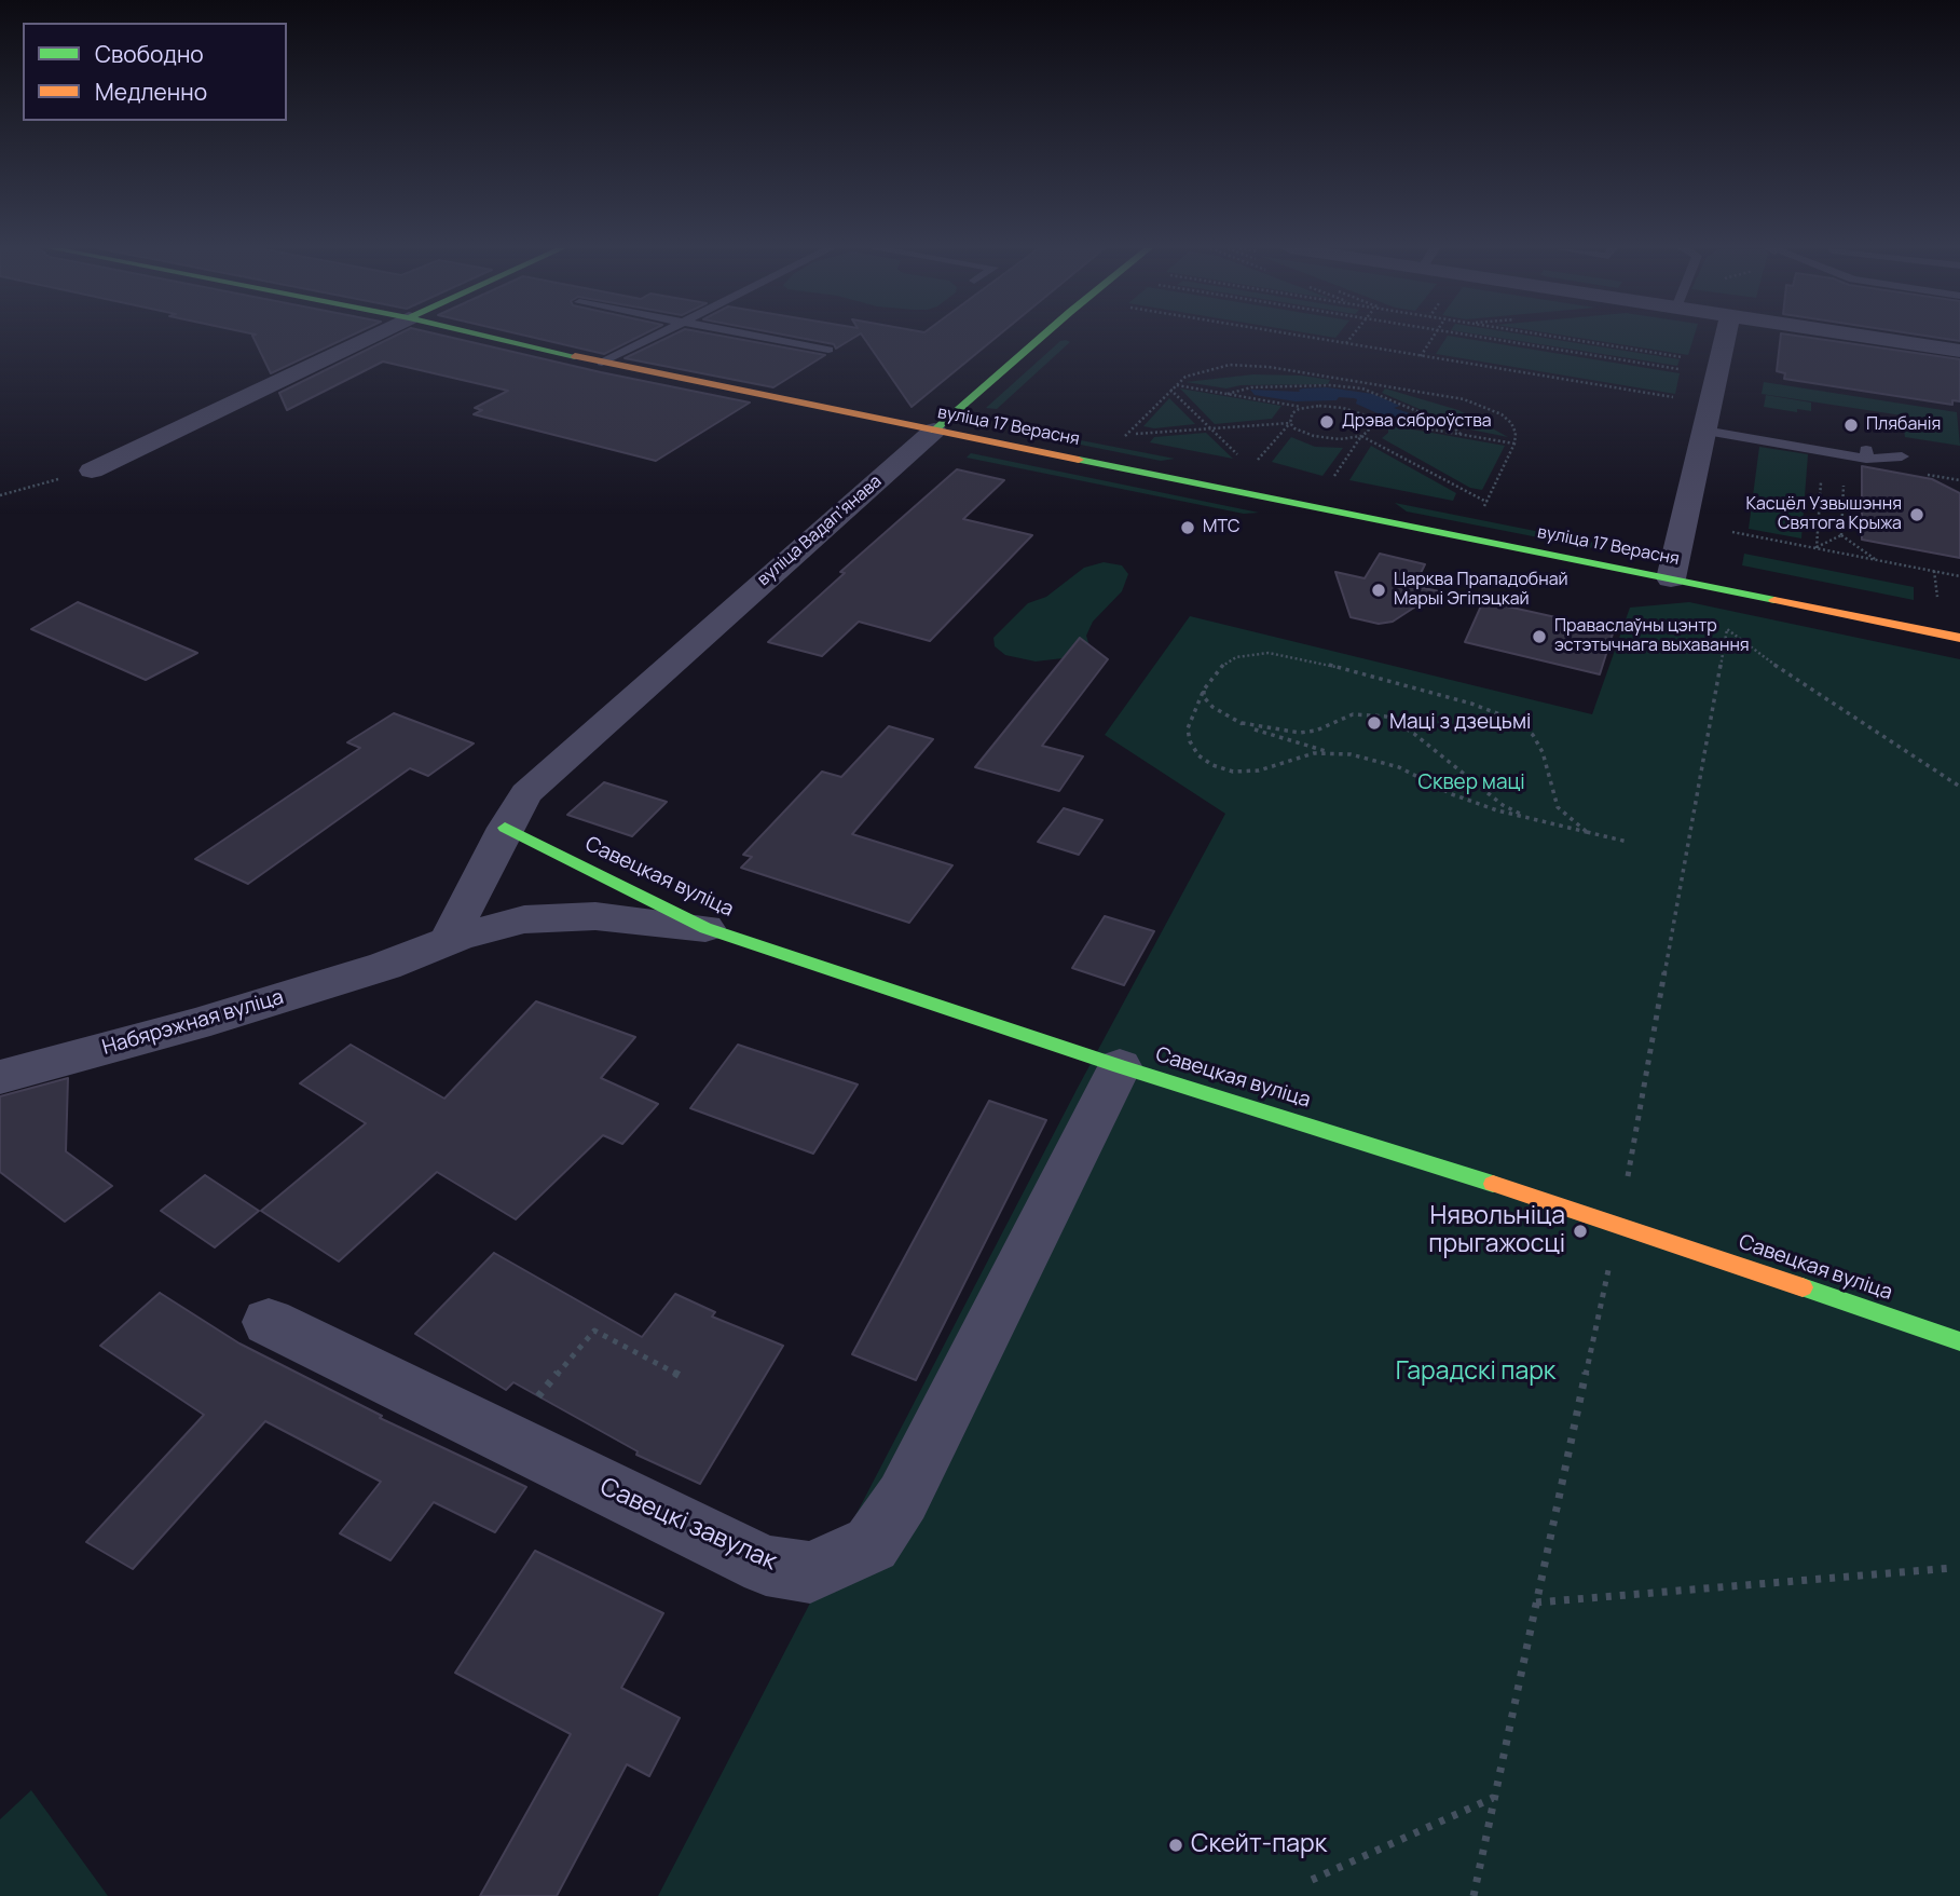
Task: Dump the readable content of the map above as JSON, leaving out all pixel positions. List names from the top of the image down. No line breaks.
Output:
{"streets":{"street":["вуліца 17 Верасня","вуліца Вадапʼянава","Савецкая вуліца","Набярэжная вуліца","Савецкі завулак"]},"crossings":[["вуліца 17 Верасня","вуліца Вадапʼянава"],["вуліца Вадапʼянава","Савецкая вуліца"],["Савецкая вуліца","Набярэжная вуліца"],["Савецкая вуліца","Савецкі завулак"]],"parks":["Сквер маці","Гарадскі парк"],"places":["Дрэва сяброўства","Плябанія","Касцёл Узвышэння Святога Крыжа","МТС","Царква Прападобнай Марыі Эгіпэцкай","Праваслаўны цэнтр эстэтычнага выхавання","Маці з дзецьмі","Нявольніца прыгажосці","Скейт-парк"],"legend":["Свободно","Медленно"]}
